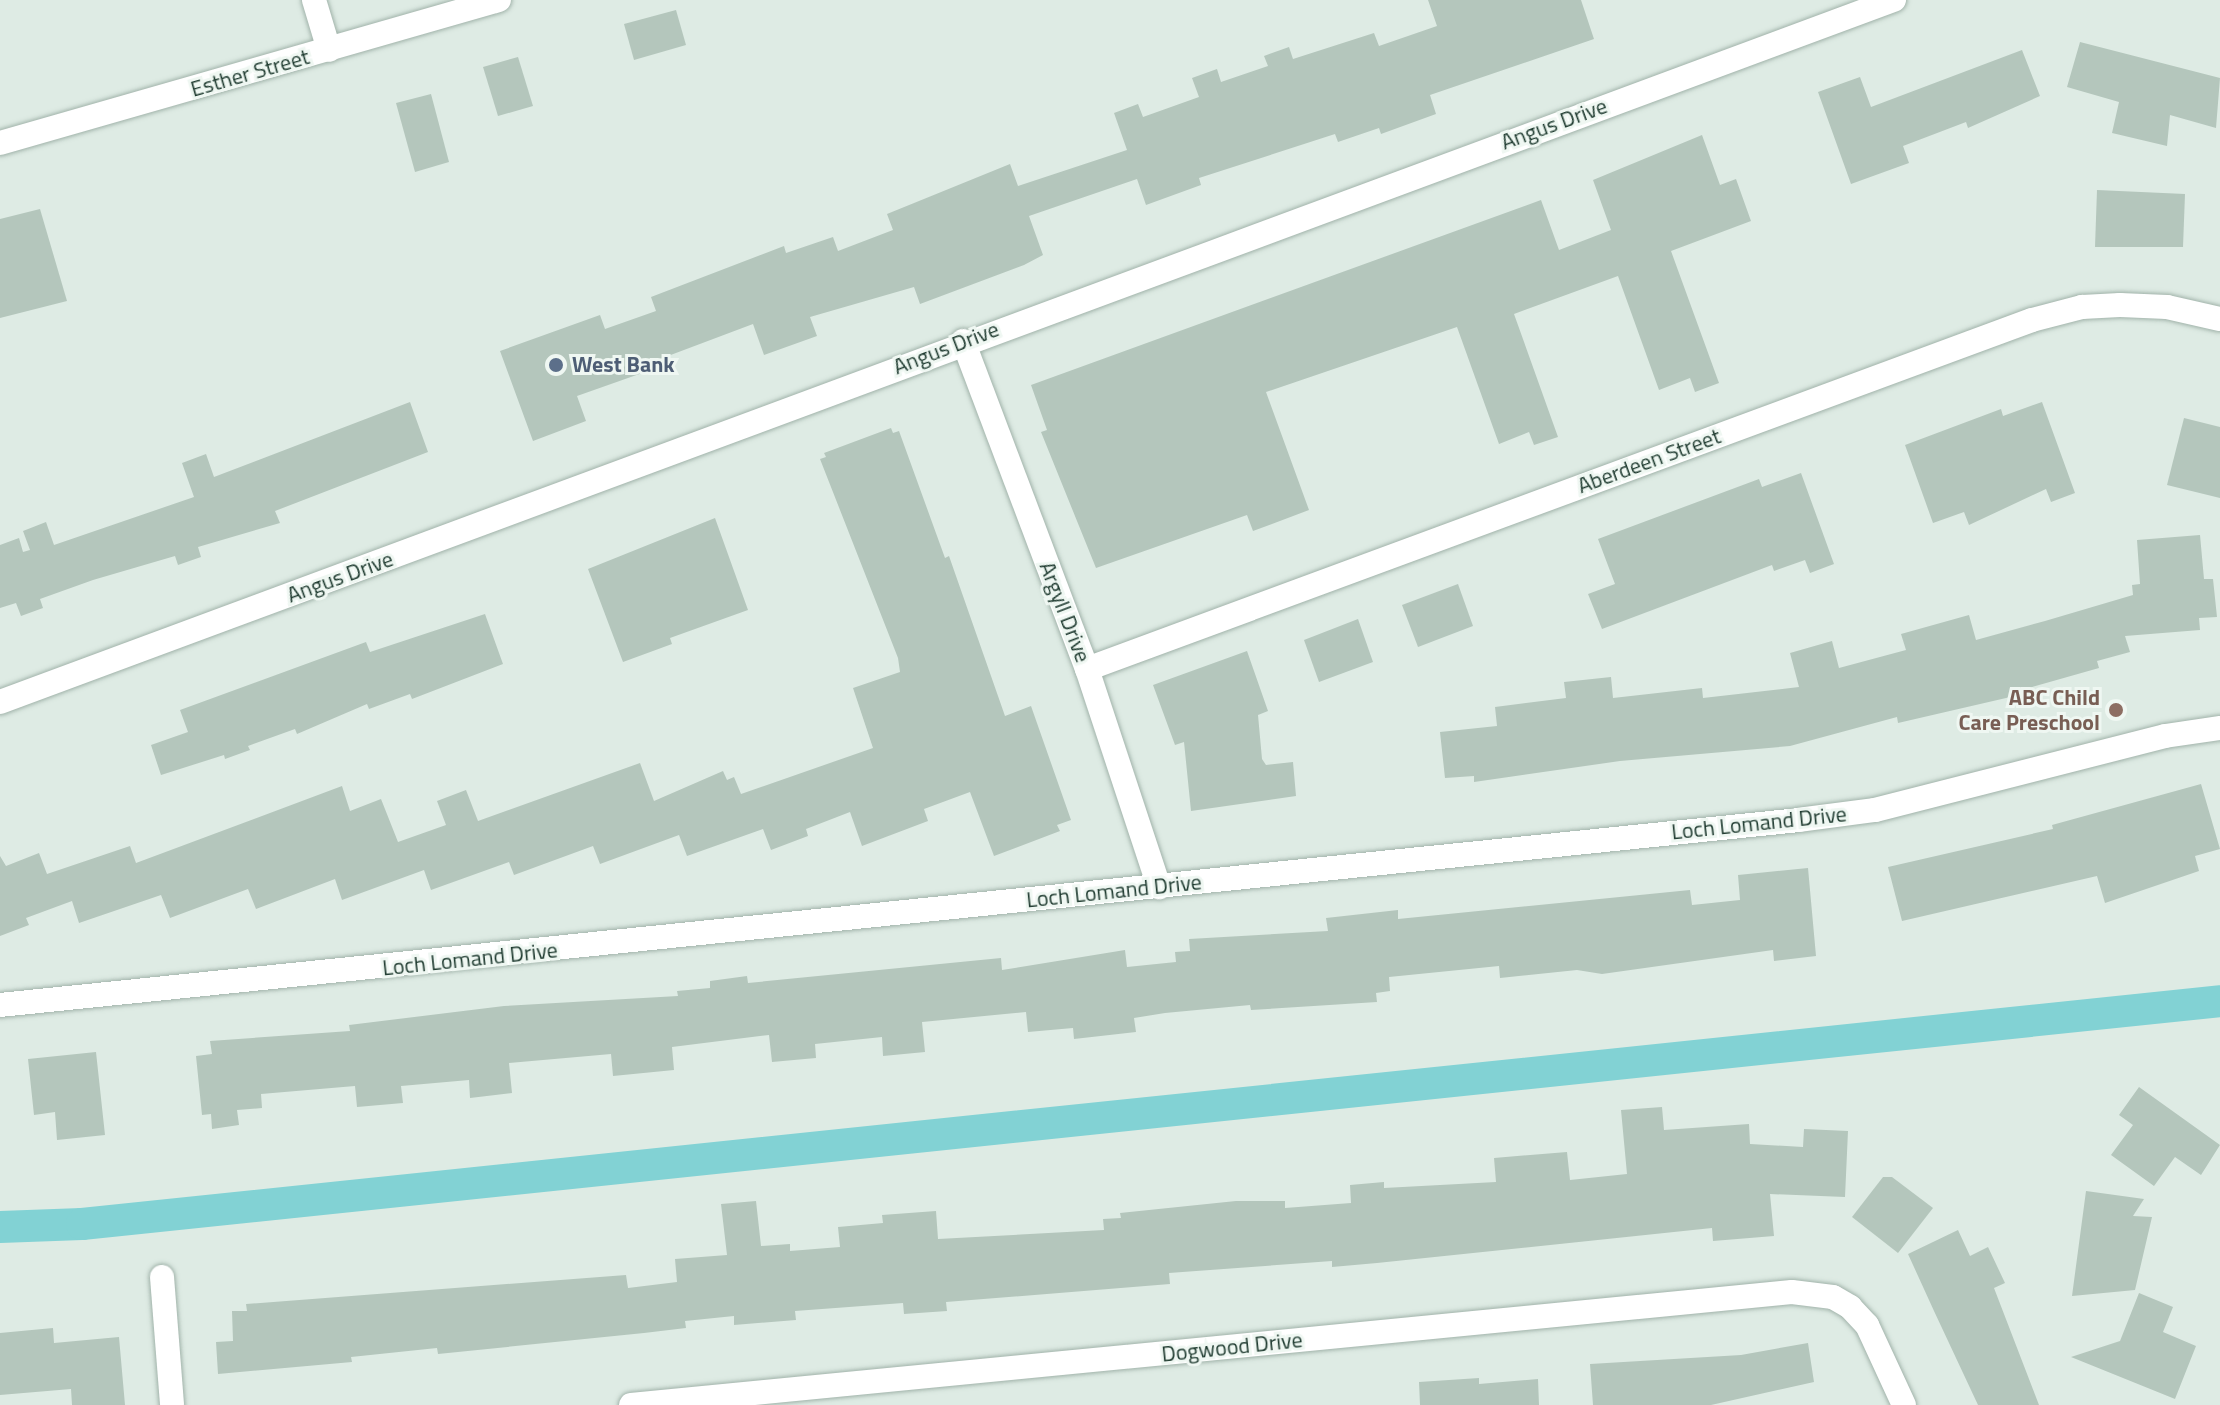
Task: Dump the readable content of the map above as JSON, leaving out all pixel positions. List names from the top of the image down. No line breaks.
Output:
{"streets":{"street":["Esther Street","Angus Drive","Aberdeen Street","Argyll Drive","Loch Lomand Drive","Dogwood Drive"]},"crossings":[["Angus Drive","Argyll Drive"],["Aberdeen Street","Argyll Drive"],["Argyll Drive","Loch Lomand Drive"]],"places":["West Bank","ABC Child Care Preschool"]}
